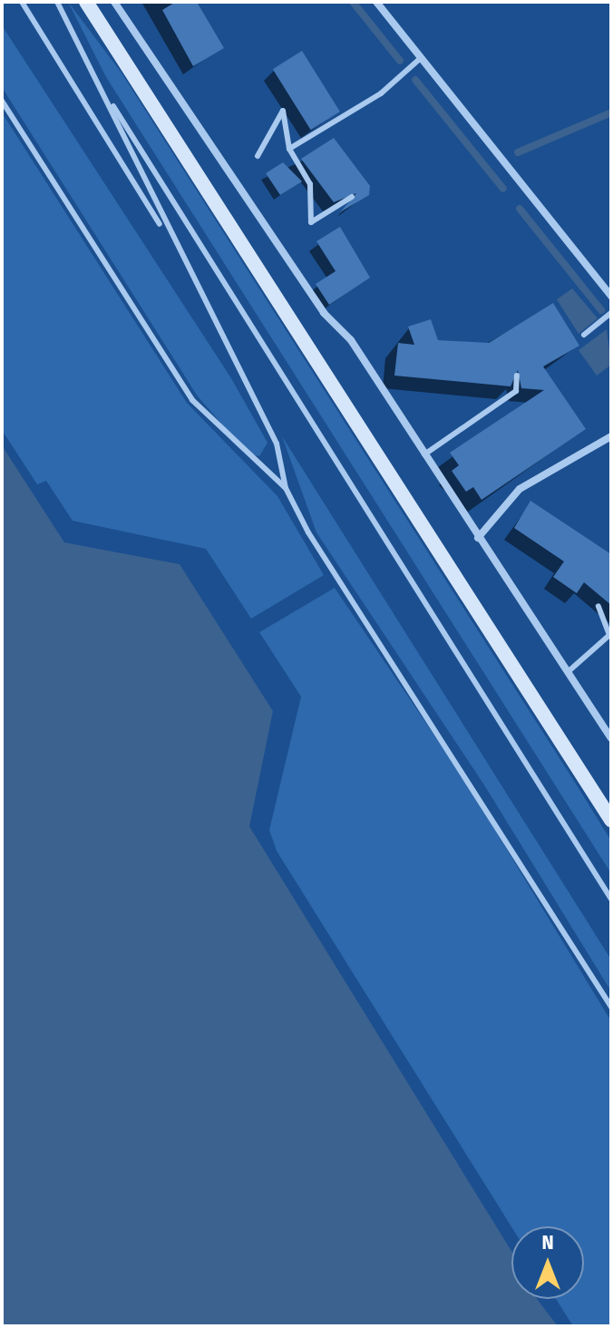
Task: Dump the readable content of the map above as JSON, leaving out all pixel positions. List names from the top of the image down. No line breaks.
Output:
{"north":"top"}
